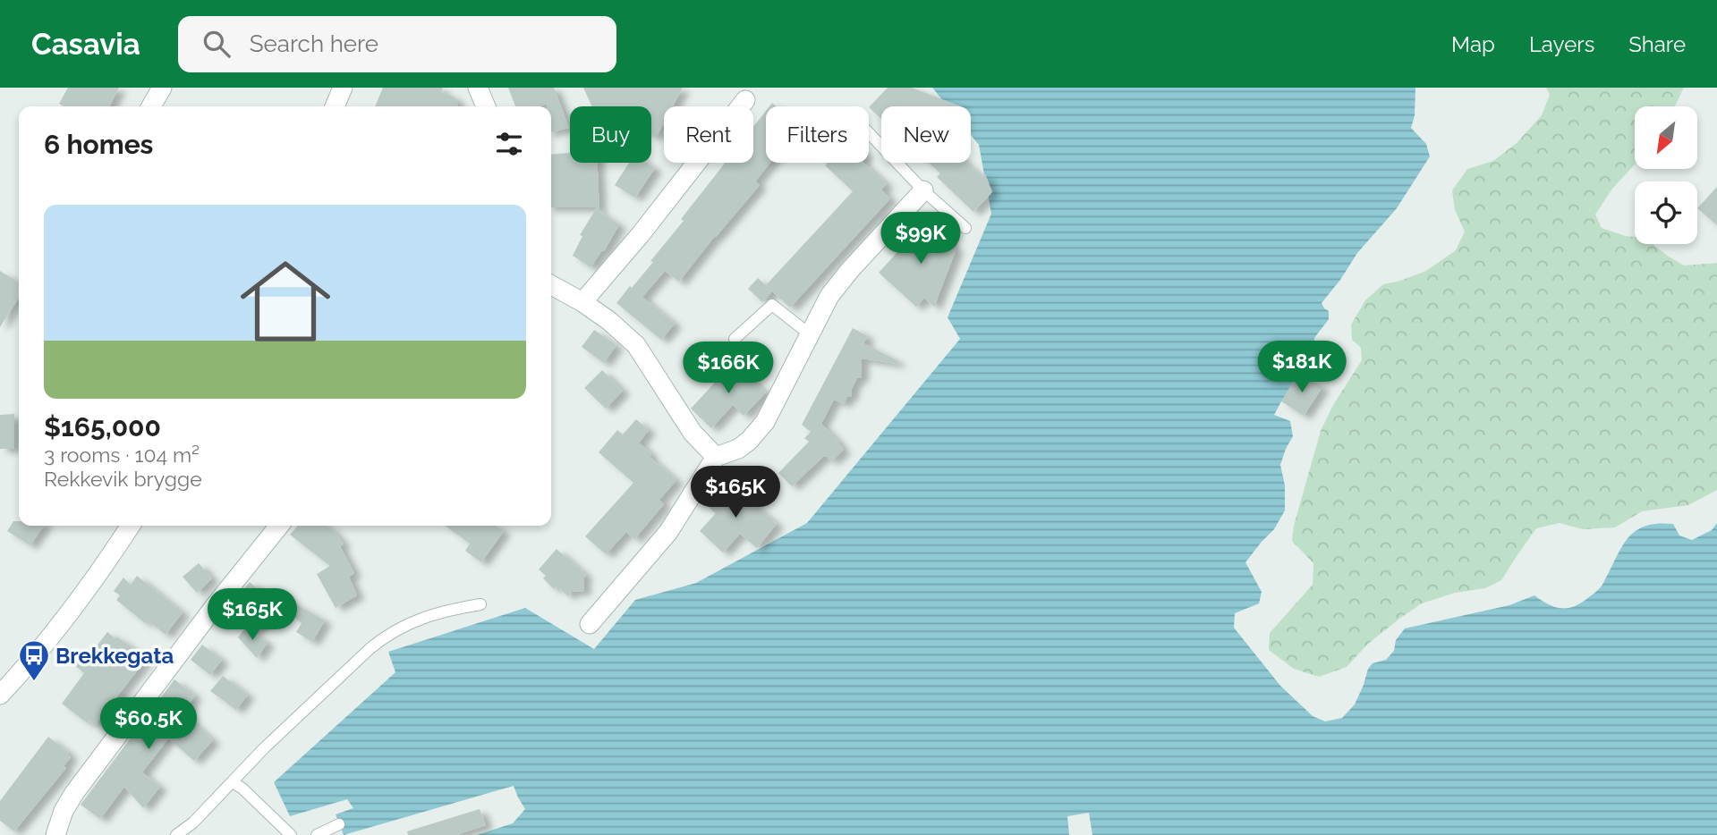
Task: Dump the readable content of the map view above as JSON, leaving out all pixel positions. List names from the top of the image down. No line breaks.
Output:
{"places":{"bus stop":["Brekkegata"]},"north":"bottom left","page":{"header":"Casavia","search":"Search here","nav":["Map","Layers","Share"],"chip":["Buy","Rent","Filters","New"],"heading":"6 homes","list":[{"name":"$165,000","note":"3 rooms · 104 m² · Rekkevik brygge"}],"price":["$99K","$181K","$166K","$165K","$165K","$60.5K"]}}
